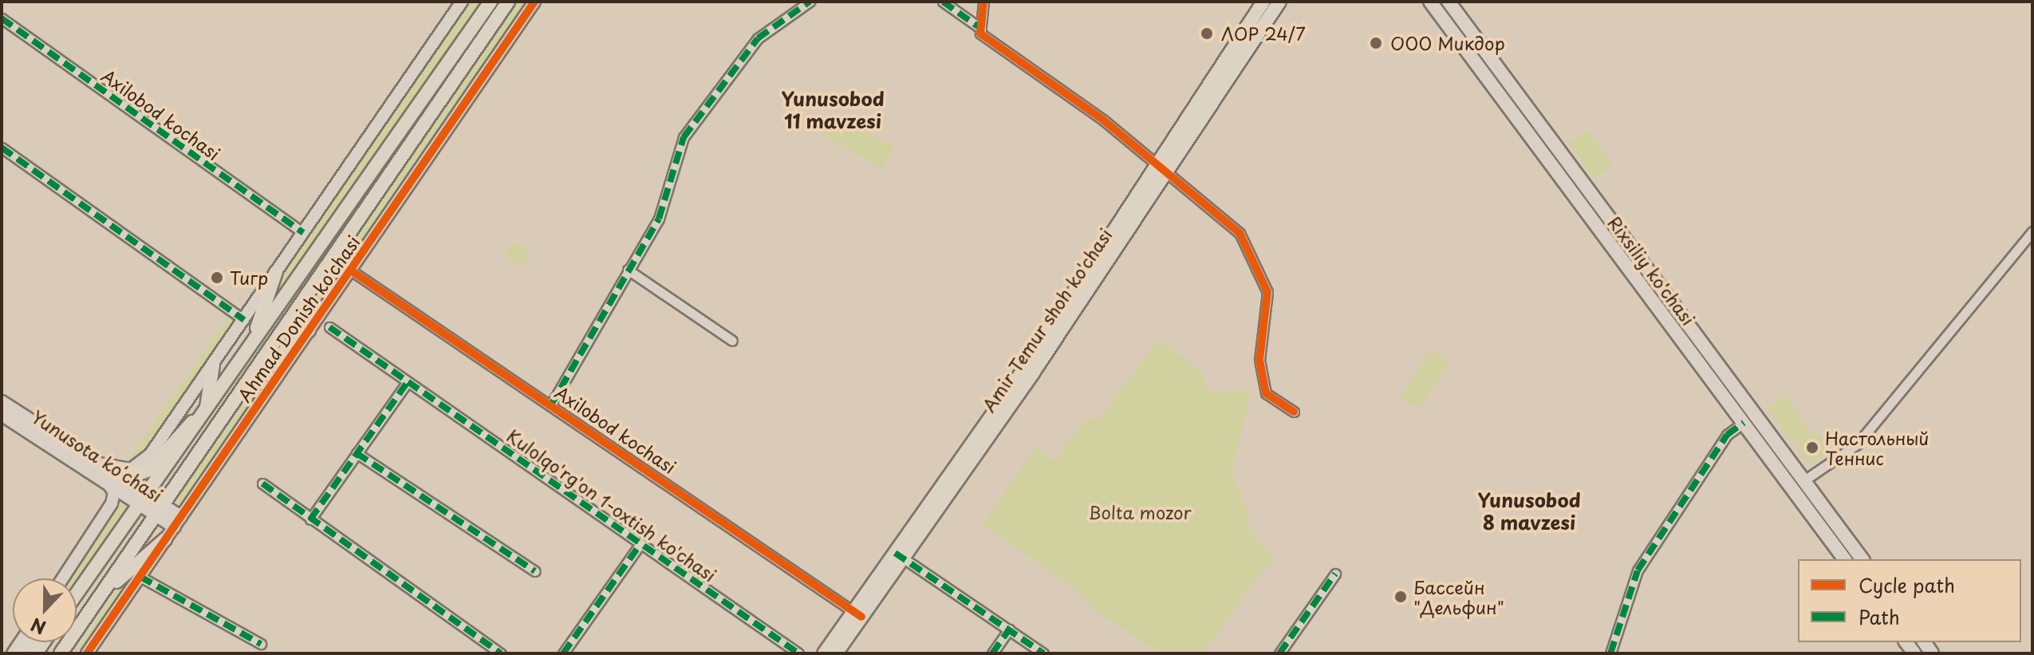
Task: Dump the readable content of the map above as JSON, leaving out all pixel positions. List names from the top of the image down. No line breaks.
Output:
{"streets":{"main road":["Rixsiliy ko'chasi","Ahmad Donish ko'chasi","Amir Temur shoh ko'chasi","Yunusota koʻchasi"],"street":["Axilobod kochasi","Kulolqo'rg'on 1-oxtish ko'chasi"]},"crossings":[["Axilobod kochasi","Ahmad Donish ko'chasi"],["Axilobod kochasi","Amir Temur shoh ko'chasi"],["Ahmad Donish ko'chasi","Yunusota koʻchasi"]],"districts":["Yunusobod 11 mavzesi","Yunusobod 8 mavzesi"],"parks":["Bolta mozor"],"places":["ЛОР 24/7","ООО Микдор","Тигр","Настольный Теннис","Бассейн \"Дельфин\""],"legend":["Cycle path","Path"],"north":"bottom"}
